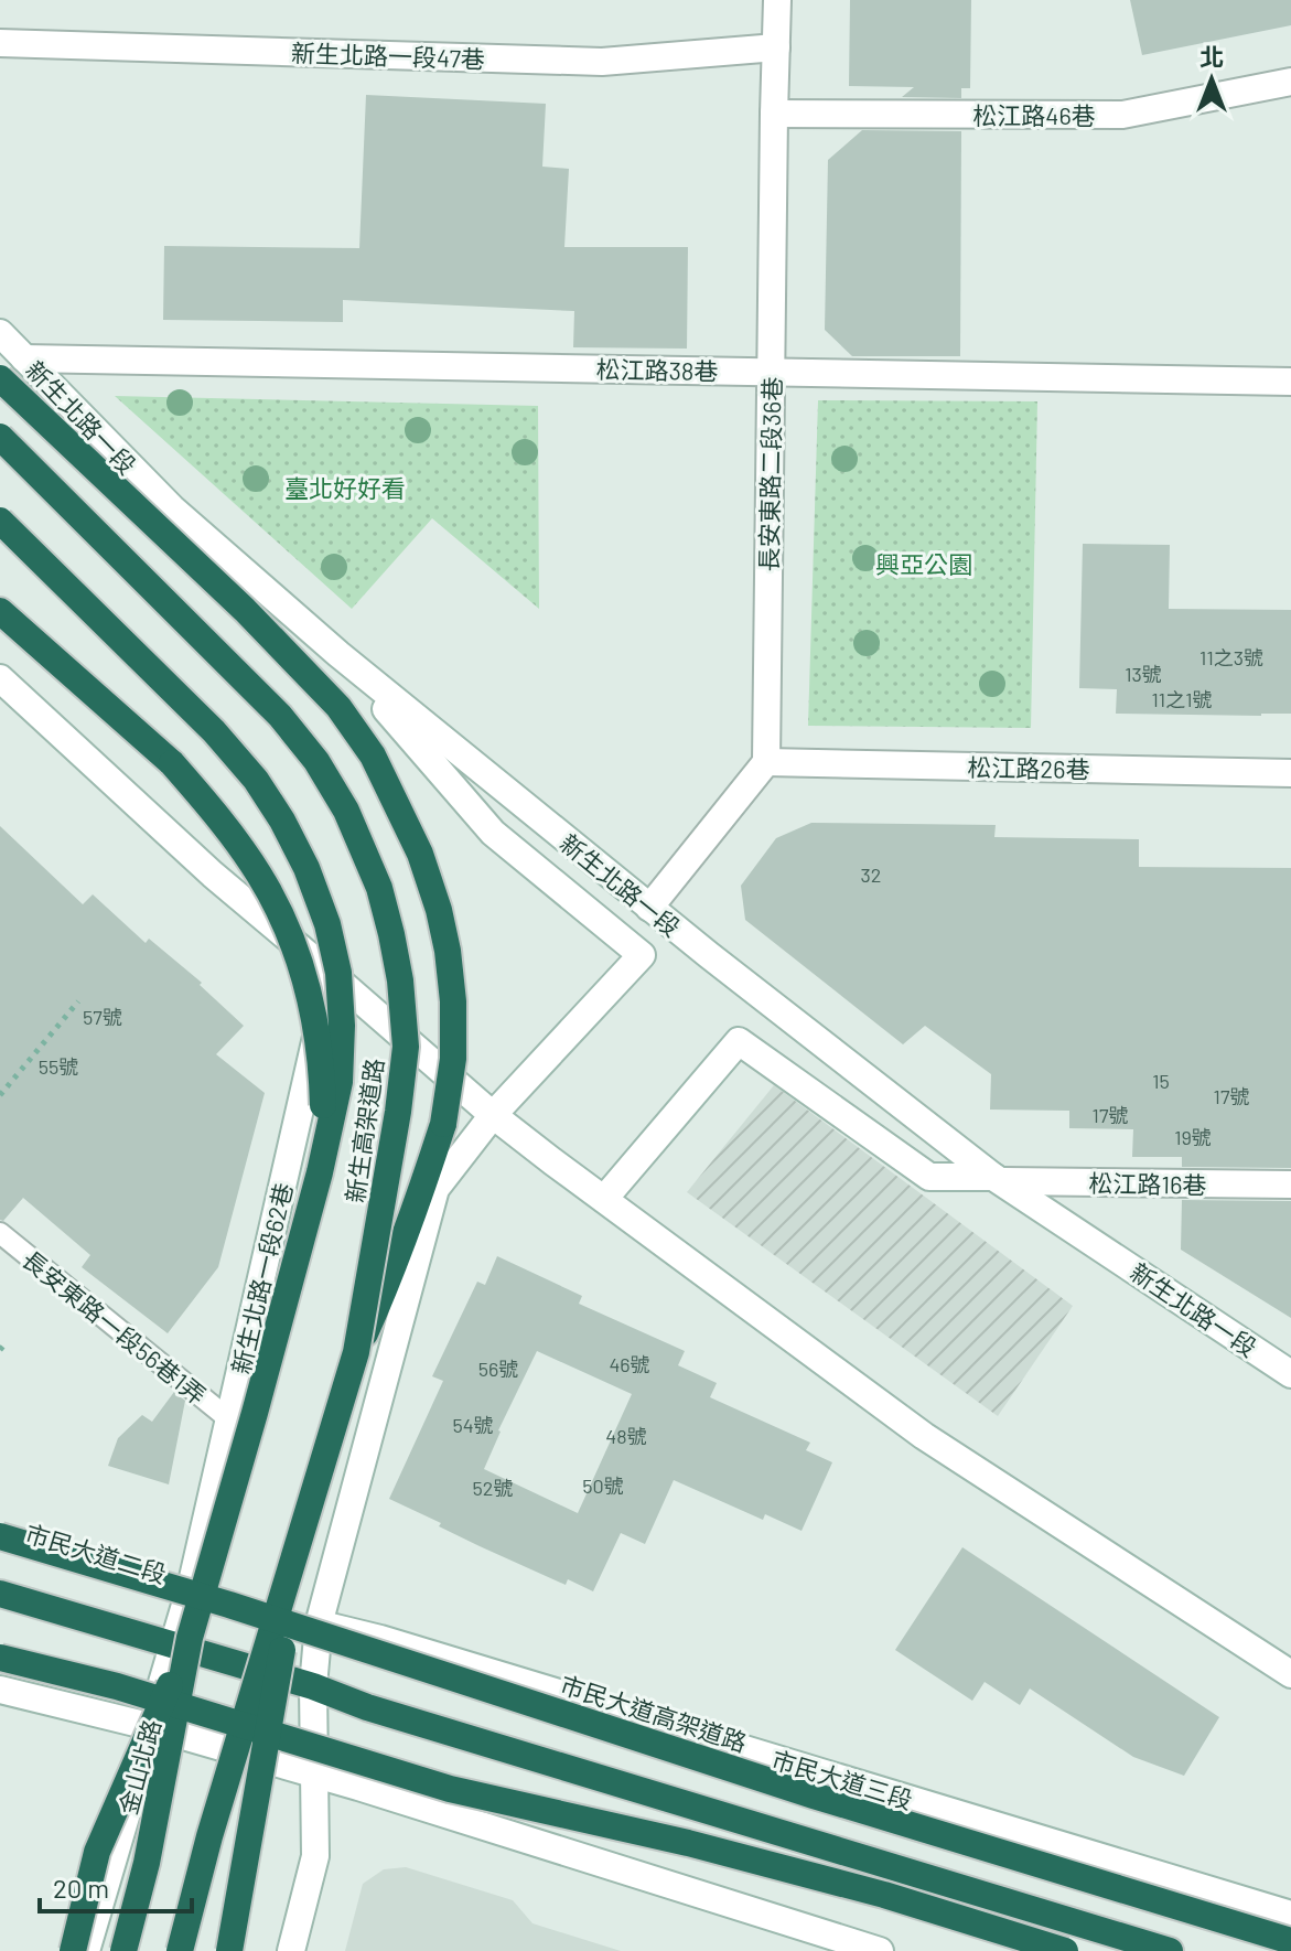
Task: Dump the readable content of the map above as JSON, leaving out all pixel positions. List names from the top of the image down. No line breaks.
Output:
{"streets":{"highway":["新生高架道路","市民大道高架道路"],"street":["新生北路一段47巷","松江路46巷","松江路38巷","新生北路一段","長安東路二段36巷","松江路26巷","松江路16巷","新生北路一段62巷","市民大道二段","金山北路","市民大道三段"],"lane":["長安東路一段56巷1弄"]},"crossings":[["新生北路一段47巷","長安東路二段36巷"],["松江路46巷","長安東路二段36巷"],["松江路38巷","新生北路一段"],["松江路38巷","長安東路二段36巷"],["新生北路一段","松江路16巷"],["長安東路二段36巷","松江路26巷"],["新生高架道路","金山北路"],["新生北路一段62巷","長安東路一段56巷1弄"],["新生北路一段62巷","市民大道二段"],["新生北路一段62巷","金山北路"],["新生北路一段62巷","市民大道三段"],["市民大道二段","金山北路"],["市民大道二段","市民大道三段"],["金山北路","市民大道三段"]],"parks":["臺北好好看","興亞公園"],"house_numbers":["11之3號","13號","11之1號","32","57號","55號","15","17號","17號","19號","46號","56號","54號","48號","50號","52號"],"scale_bar":"20 m","north":"top"}
